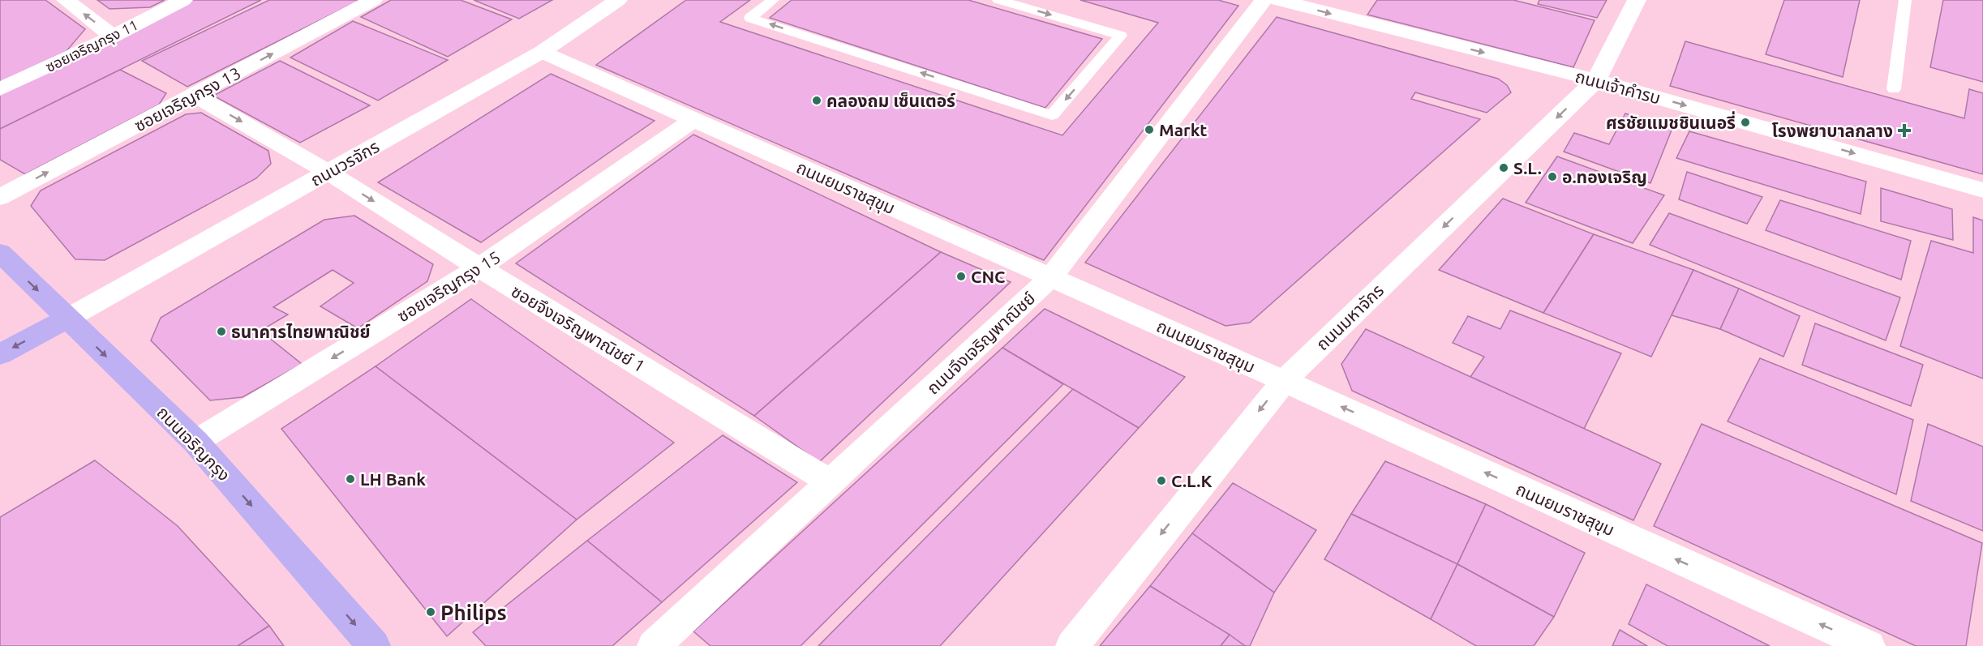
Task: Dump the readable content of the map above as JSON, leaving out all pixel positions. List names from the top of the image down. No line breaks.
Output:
{"streets":{"main road":["ถนนเจริญกรุง"],"street":["ซอยเจริญกรุง 11","ถนนเจ้าคำรบ","ซอยเจริญกรุง 13","ถนนวรจักร","ถนนยมราชสุขุม","ซอยเจริญกรุง 15","ถนนมหาจักร","ซอยจึงเจริญพาณิชย์ 1","ถนนจึงเจริญพาณิชย์"]},"crossings":[["ถนนเจ้าคำรบ","ถนนมหาจักร"],["ซอยเจริญกรุง 13","ซอยจึงเจริญพาณิชย์ 1"],["ถนนวรจักร","ถนนยมราชสุขุม"],["ถนนวรจักร","ซอยจึงเจริญพาณิชย์ 1"],["ถนนวรจักร","ถนนเจริญกรุง"],["ถนนยมราชสุขุม","ซอยเจริญกรุง 15"],["ถนนยมราชสุขุม","ถนนมหาจักร"],["ถนนยมราชสุขุม","ถนนจึงเจริญพาณิชย์"],["ซอยเจริญกรุง 15","ซอยจึงเจริญพาณิชย์ 1"],["ซอยเจริญกรุง 15","ถนนเจริญกรุง"],["ซอยจึงเจริญพาณิชย์ 1","ถนนจึงเจริญพาณิชย์"]],"one_way":["ถนนเจ้าคำรบ","ซอยเจริญกรุง 13","ถนนยมราชสุขุม","ซอยเจริญกรุง 15","ถนนมหาจักร","ซอยจึงเจริญพาณิชย์ 1","ถนนเจริญกรุง"],"places":{"other":["คลองถม เซ็นเตอร์","ศรชัยแมชชินเนอรี่","Markt","S.L.","อ.ทองเจริญ","CNC","ธนาคารไทยพาณิชย์","LH Bank","C.L.K","Philips"],"health":["โรงพยาบาลกลาง"]}}
